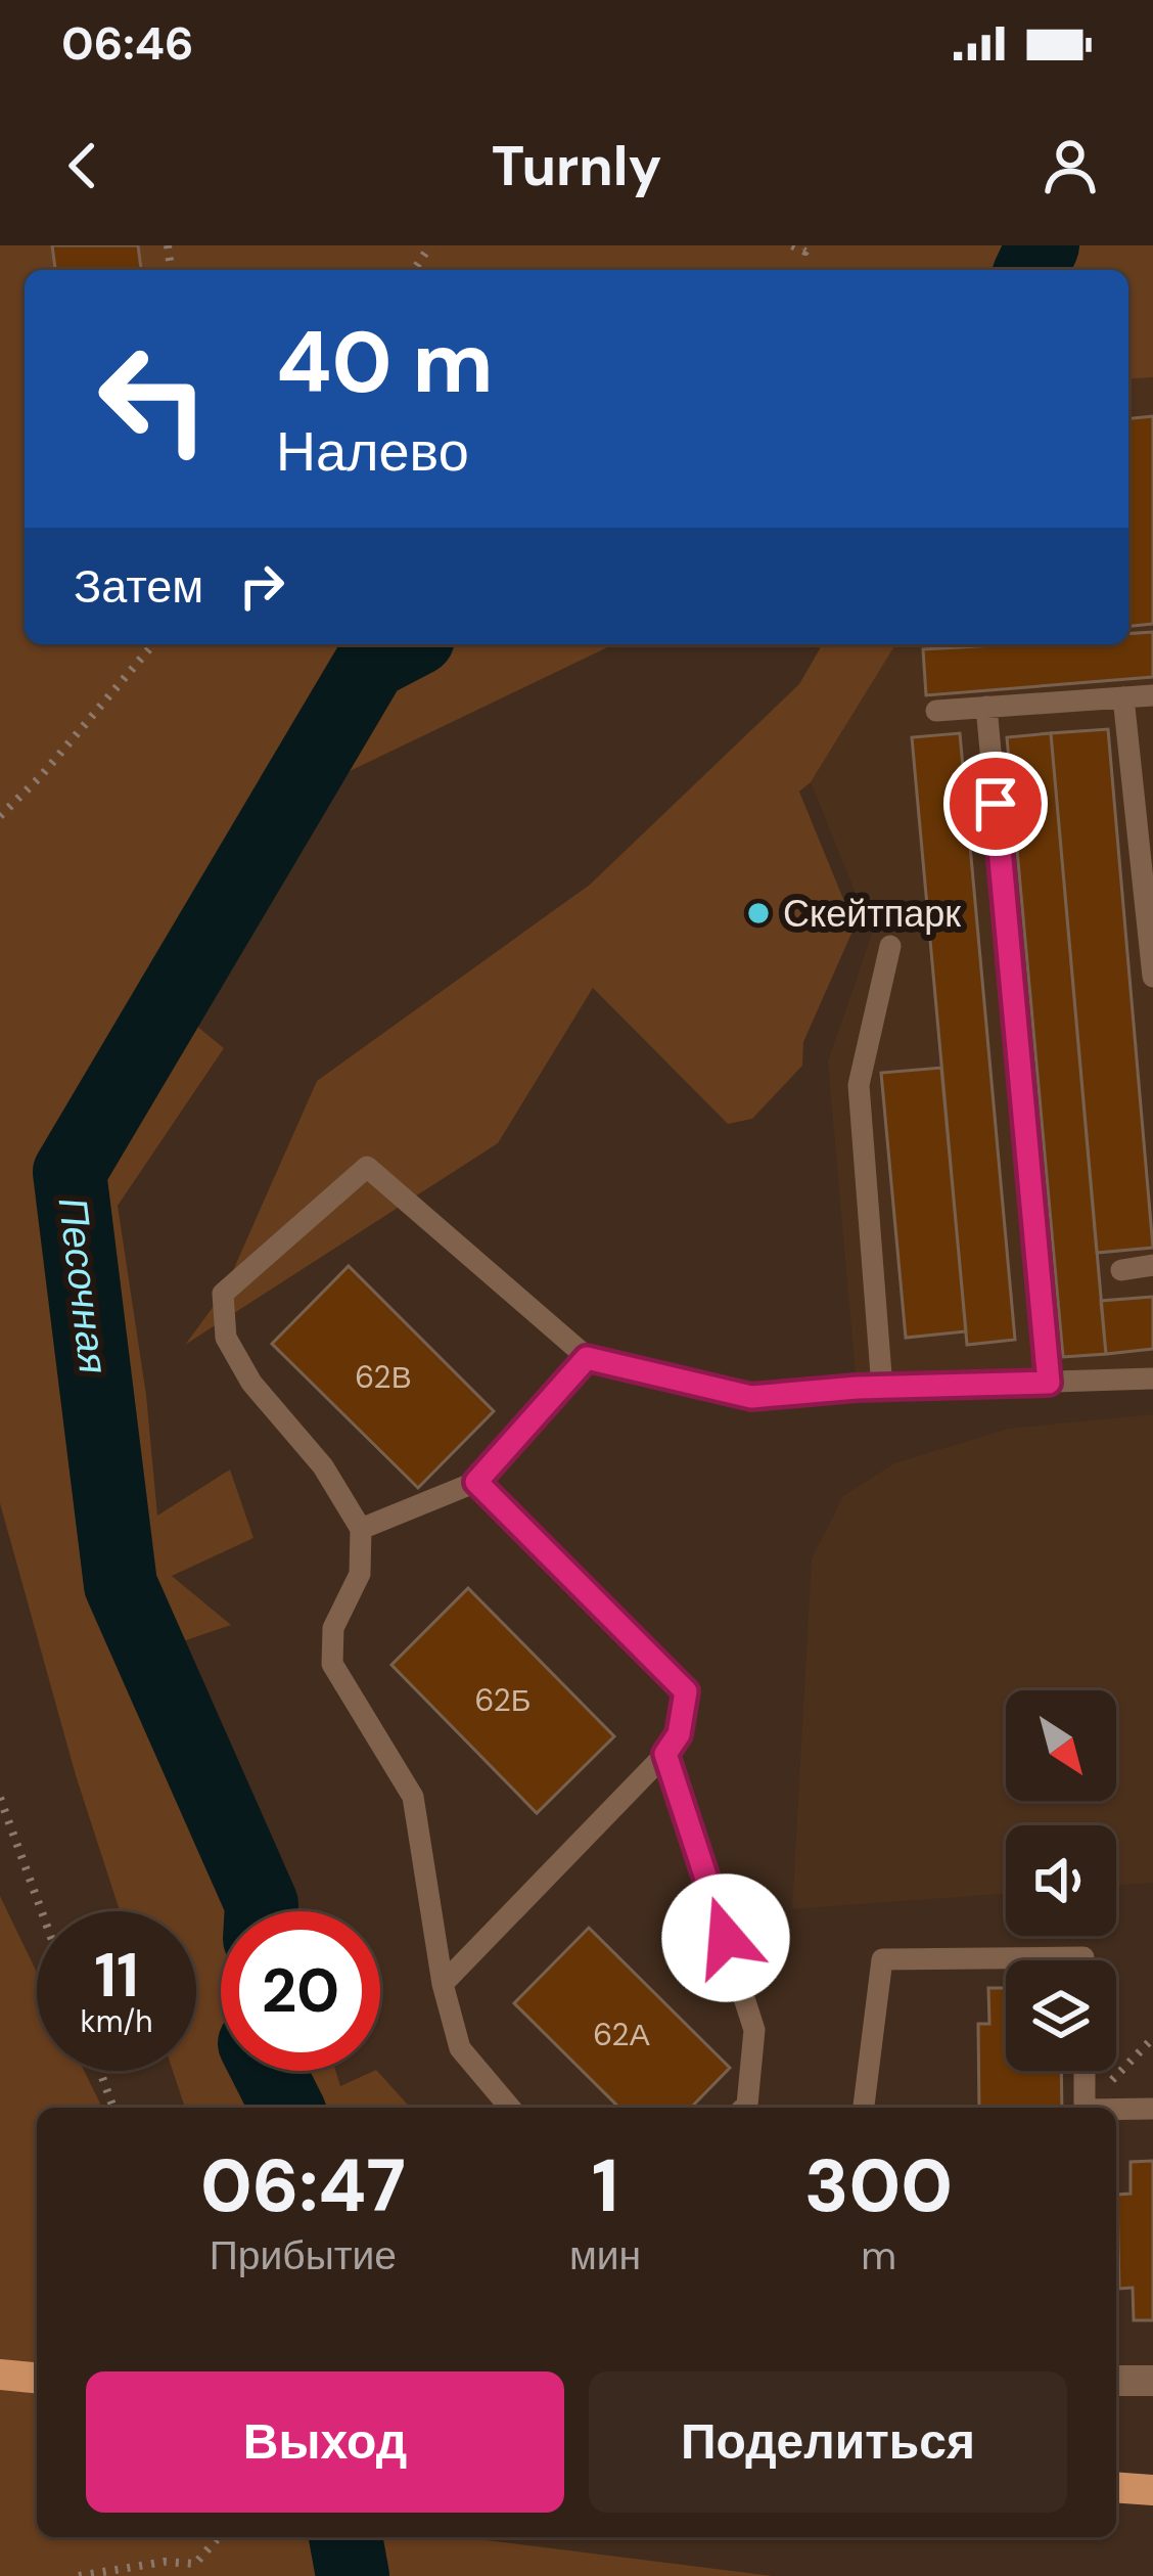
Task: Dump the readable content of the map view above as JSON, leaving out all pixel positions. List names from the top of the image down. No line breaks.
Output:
{"water":["Песочная"],"places":["Скейтпарк"],"house_numbers":["62В","62Б","62А"],"north":"bottom right","page":{"status":"06:46","header":"Turnly","turn":["40 m","Налево"],"then":"Затем","speed":"11 km/h","limit":"20","eta":["06:47","Прибытие","1","мин","300","m"],"buttons":["Выход","Поделиться"]}}
